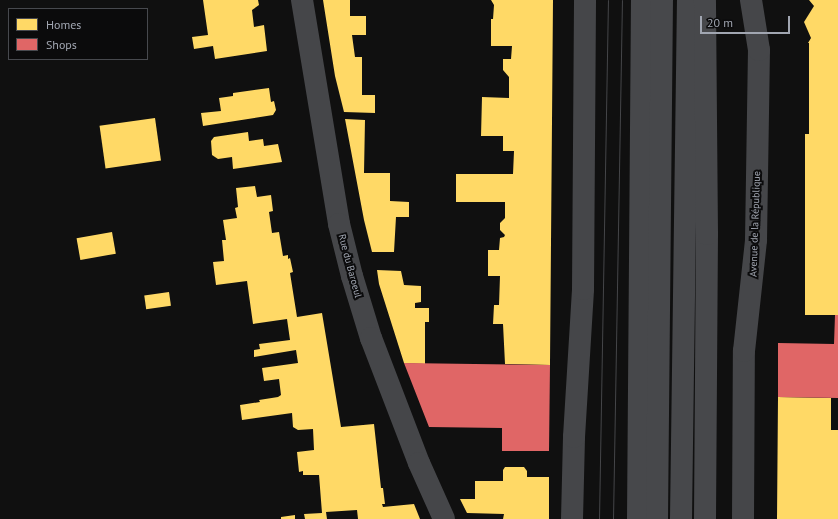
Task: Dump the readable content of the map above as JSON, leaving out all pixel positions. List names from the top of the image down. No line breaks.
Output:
{"streets":{"street":["Avenue de la République","Rue du Baroeul"]},"legend":["Homes","Shops"],"scale_bar":"20 m"}
